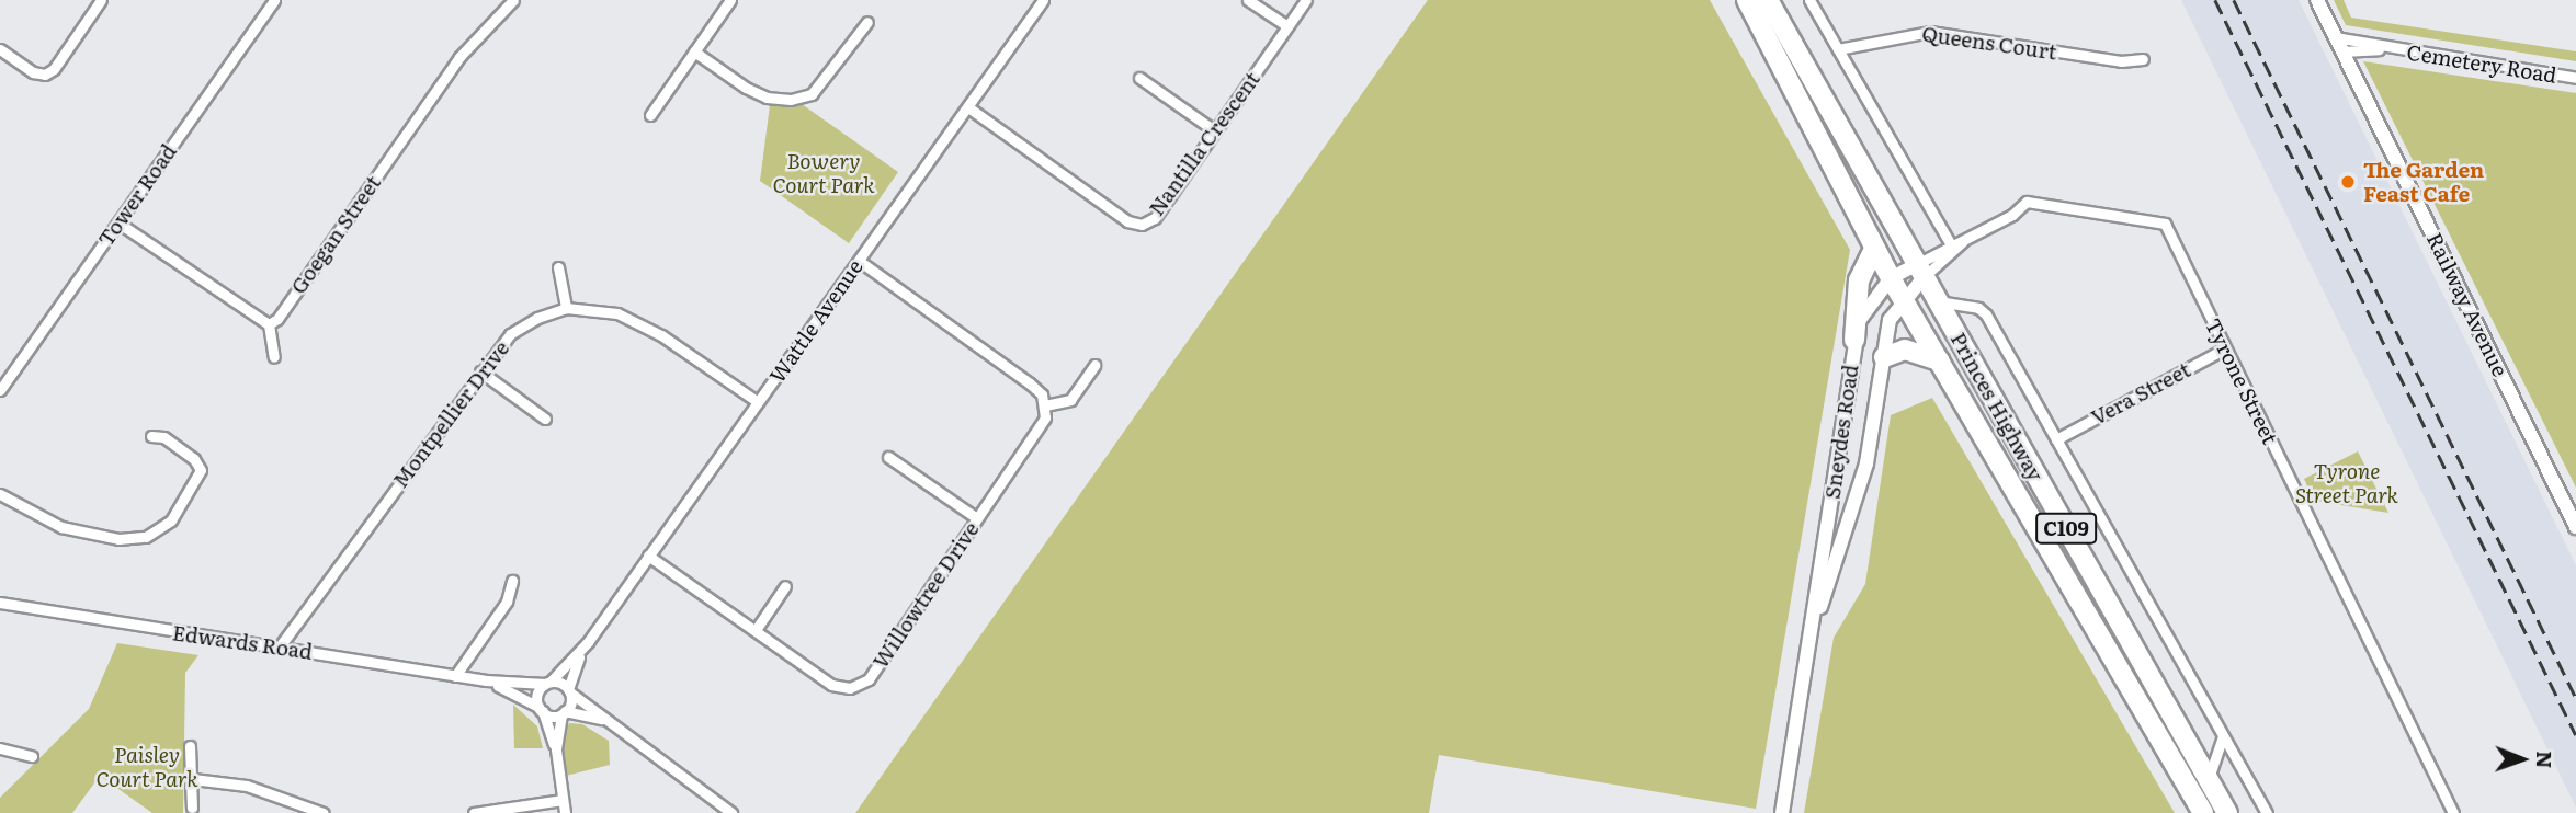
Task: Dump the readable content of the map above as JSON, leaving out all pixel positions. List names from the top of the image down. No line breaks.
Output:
{"streets":{"highway":["Princes Highway","C109"],"main road":["Railway Avenue","Sneydes Road"],"street":["Queens Court","Cemetery Road","Nantilla Crescent","Tower Road","Goegan Street","Wattle Avenue","Tyrone Street","Vera Street","Montpellier Drive","Willowtree Drive","Edwards Road"]},"crossings":[["Cemetery Road","Railway Avenue"],["Nantilla Crescent","Wattle Avenue"],["Wattle Avenue","Willowtree Drive"],["Wattle Avenue","Edwards Road"],["Tyrone Street","Vera Street"],["Tyrone Street","Princes Highway"],["Tyrone Street","Sneydes Road"],["Princes Highway","Sneydes Road"],["Montpellier Drive","Edwards Road"]],"parks":["Bowery Court Park","Tyrone Street Park","Paisley Court Park"],"places":["The Garden Feast Cafe"],"north":"right"}
